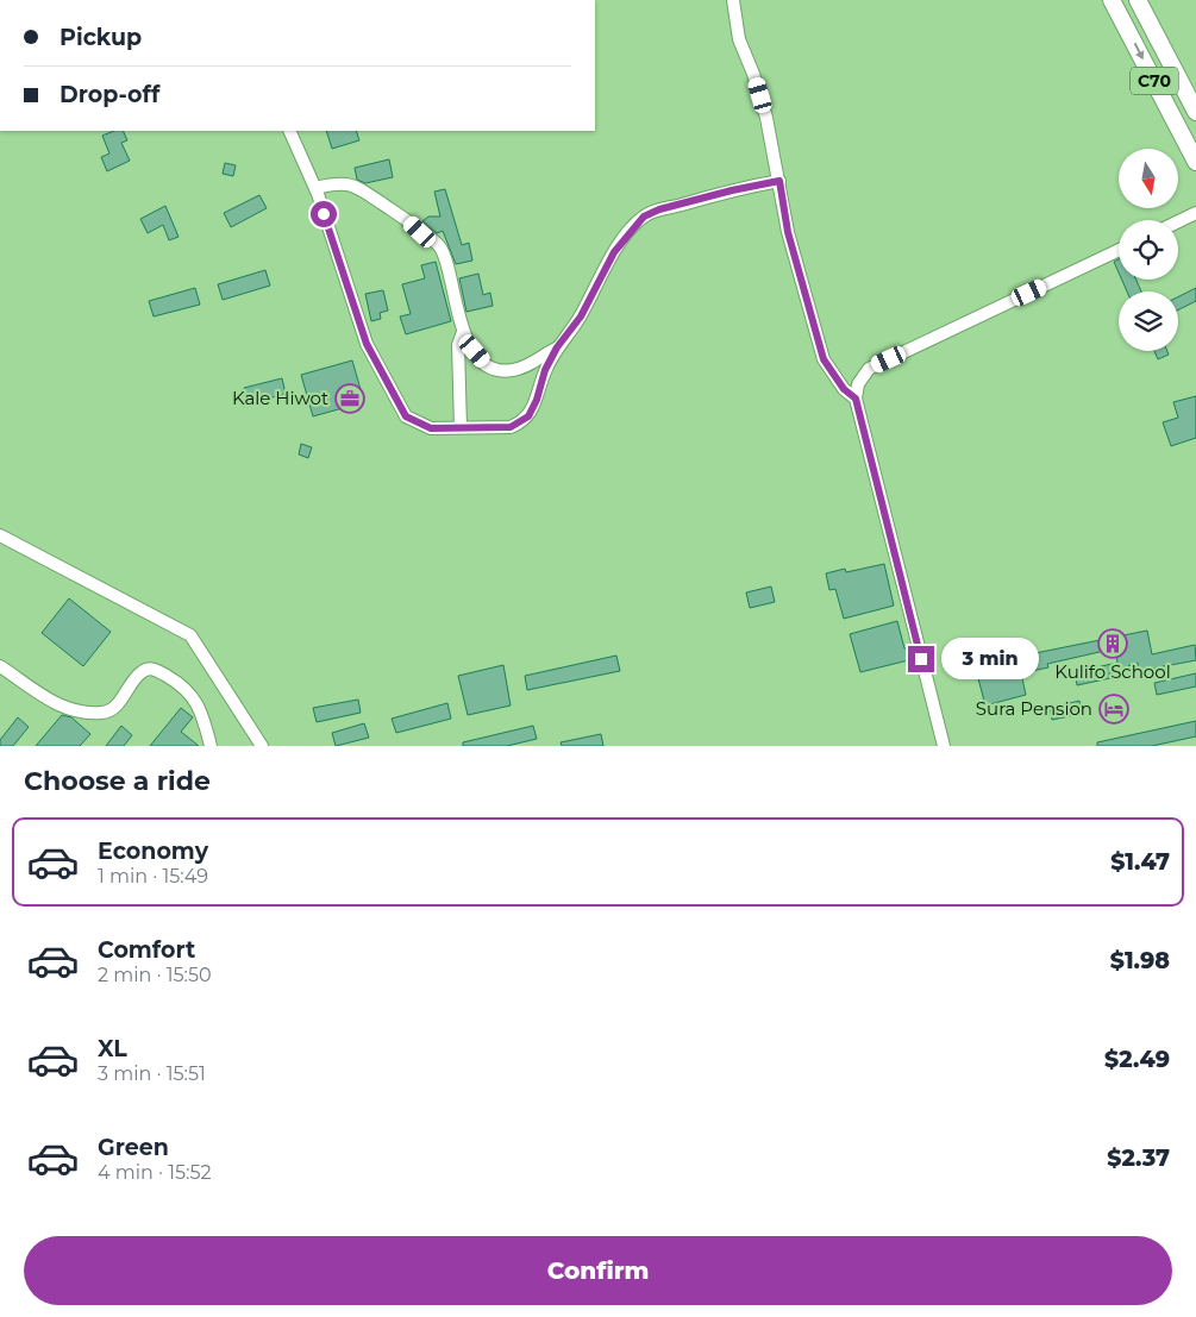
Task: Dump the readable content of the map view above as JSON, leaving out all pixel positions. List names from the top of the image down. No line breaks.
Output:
{"streets":{"highway":["C70"]},"places":{"office":["Kale Hiwot"],"building":["Kulifo School"],"hotel":["Sura Pension"]},"north":"bottom","page":{"banner":["Pickup","Drop-off"],"bubble":"3 min","heading":"Choose a ride","list":[{"name":"Economy","note":"1 min · 15:49","value":"$1.47"},{"name":"Comfort","note":"2 min · 15:50","value":"$1.98"},{"name":"XL","note":"3 min · 15:51","value":"$2.49"},{"name":"Green","note":"4 min · 15:52","value":"$2.37"}],"buttons":"Confirm"}}
